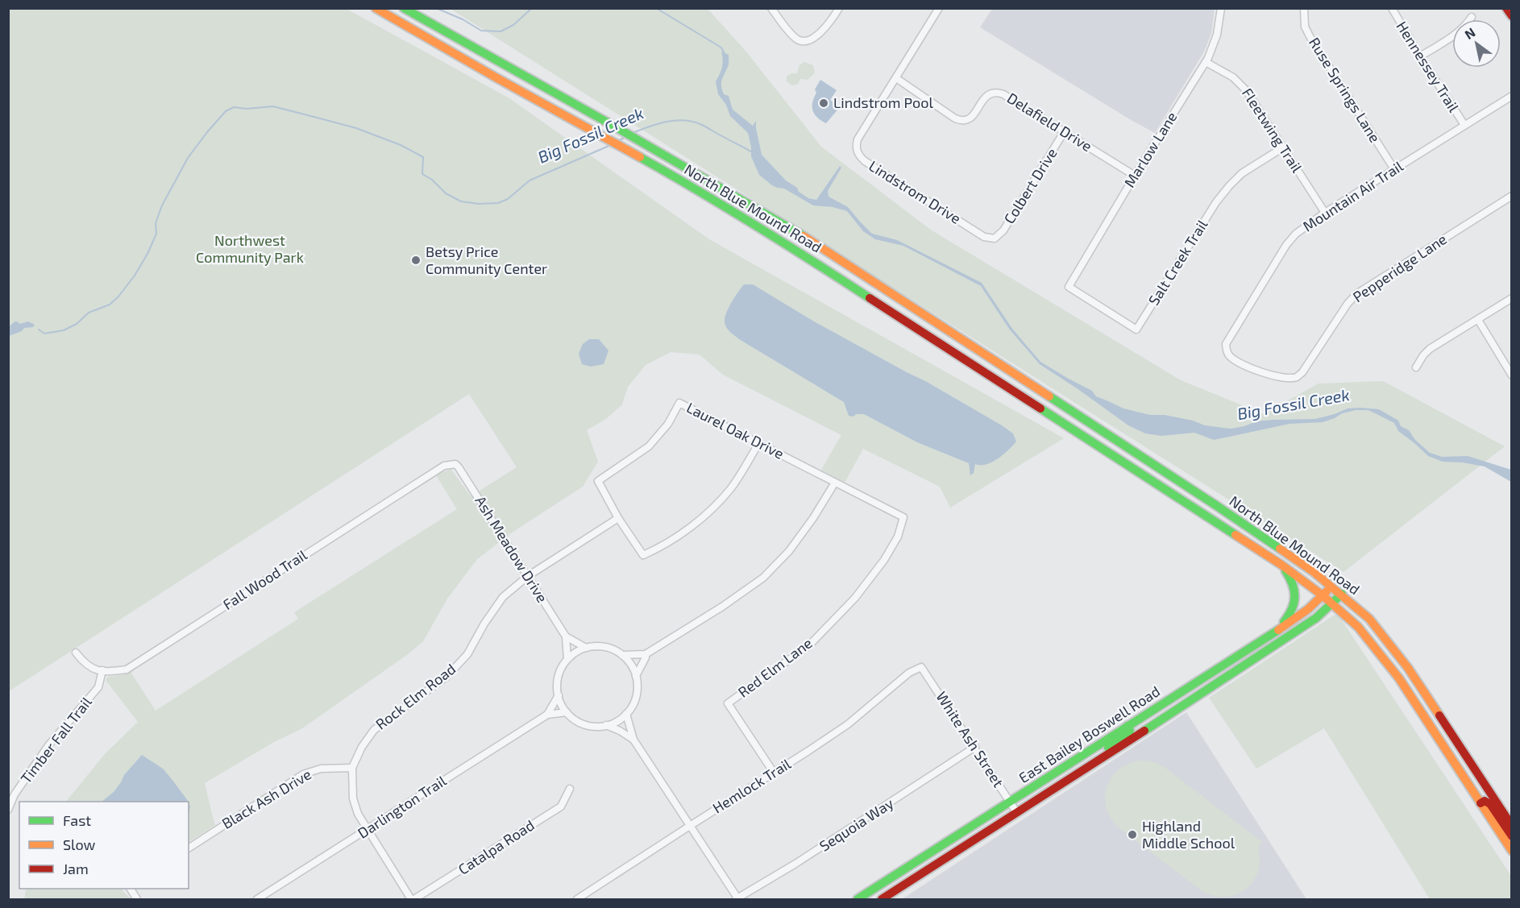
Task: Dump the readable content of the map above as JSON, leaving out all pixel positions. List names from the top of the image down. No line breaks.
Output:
{"streets":{"main road":["North Blue Mound Road","East Bailey Boswell Road"],"street":["Hennessey Trail","Ruse Springs Lane","Delafield Drive","Fleetwing Trail","Marlow Lane","Colbert Drive","Lindstrom Drive","Mountain Air Trail","Salt Creek Trail","Pepperidge Lane","Laurel Oak Drive","Ash Meadow Drive","Fall Wood Trail","Red Elm Lane","Rock Elm Road","White Ash Street","Timber Fall Trail","Hemlock Trail","Black Ash Drive","Darlington Trail","Sequoia Way","Catalpa Road"]},"crossings":[["Hennessey Trail","Mountain Air Trail"],["Ruse Springs Lane","Mountain Air Trail"],["Delafield Drive","Marlow Lane"],["Delafield Drive","Colbert Drive"],["Delafield Drive","Lindstrom Drive"],["Fleetwing Trail","Marlow Lane"],["Fleetwing Trail","Mountain Air Trail"],["Fleetwing Trail","Salt Creek Trail"],["Marlow Lane","Salt Creek Trail"],["Colbert Drive","Lindstrom Drive"],["Mountain Air Trail","Pepperidge Lane"],["North Blue Mound Road","East Bailey Boswell Road"],["Laurel Oak Drive","Red Elm Lane"],["Laurel Oak Drive","Rock Elm Road"],["Ash Meadow Drive","Fall Wood Trail"],["Ash Meadow Drive","Rock Elm Road"],["Ash Meadow Drive","Darlington Trail"],["Fall Wood Trail","Timber Fall Trail"],["Red Elm Lane","Hemlock Trail"],["Rock Elm Road","Black Ash Drive"],["Rock Elm Road","Darlington Trail"],["East Bailey Boswell Road","White Ash Street"],["White Ash Street","Hemlock Trail"],["White Ash Street","Sequoia Way"]],"water":["Big Fossil Creek"],"parks":["Northwest Community Park"],"places":["Lindstrom Pool","Betsy Price Community Center","Highland Middle School"],"legend":["Fast","Slow","Jam"],"north":"top left"}
